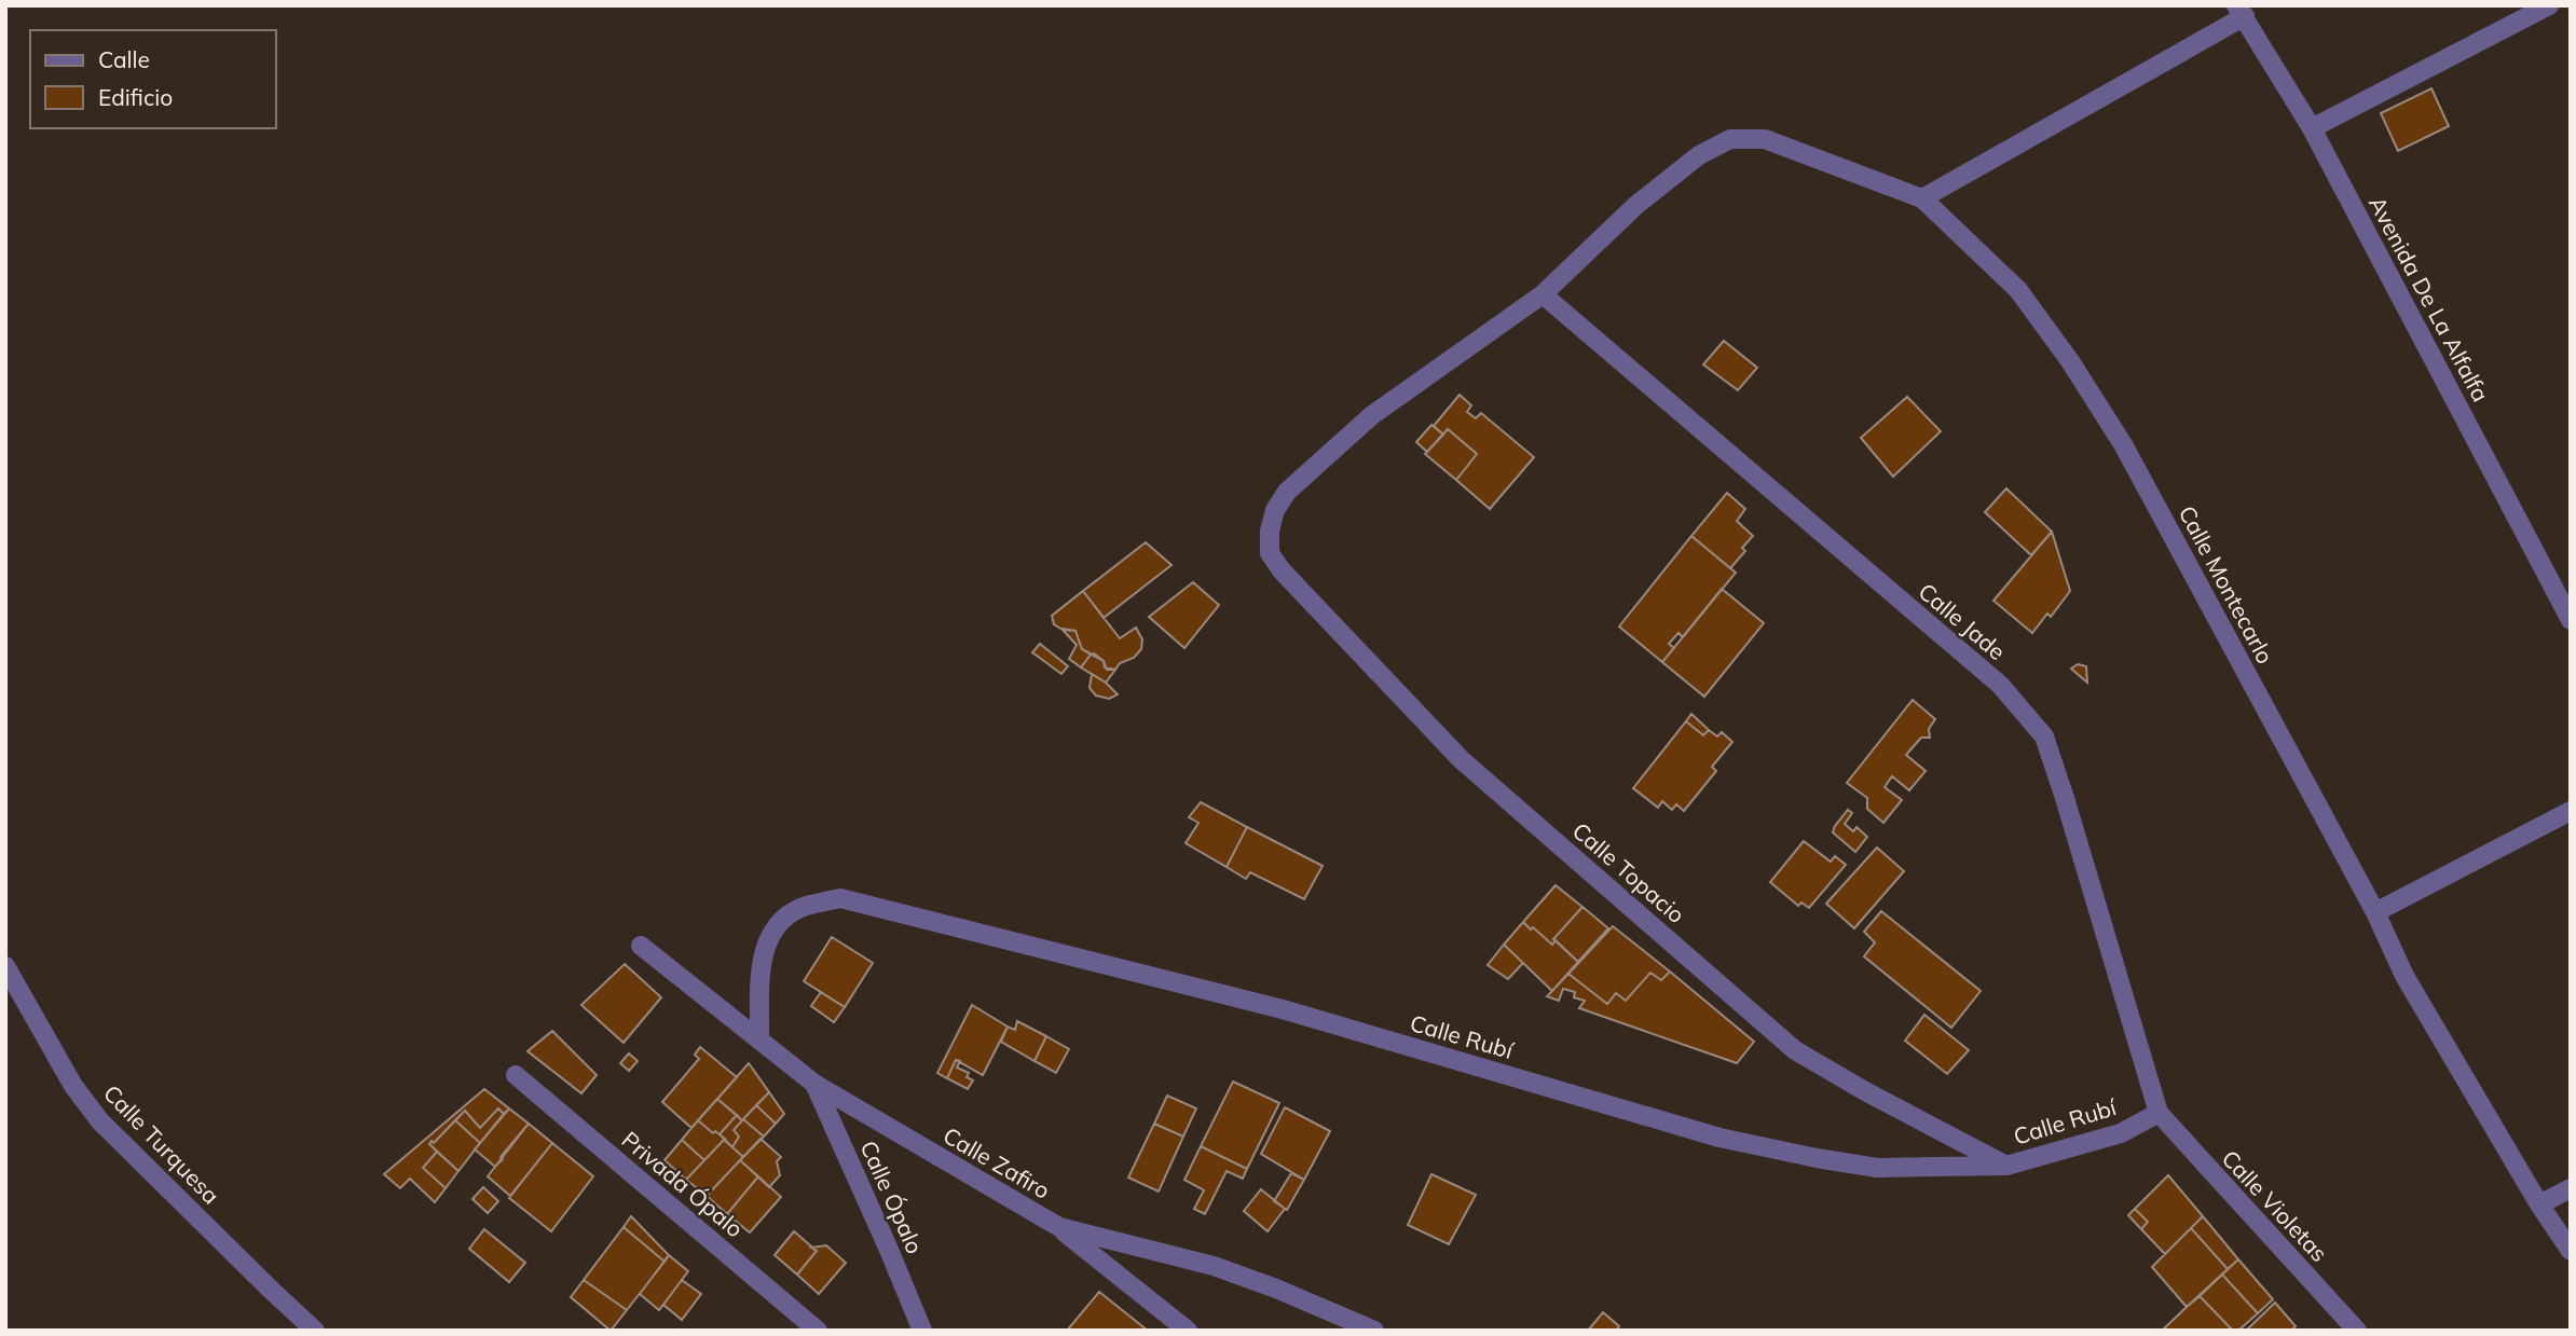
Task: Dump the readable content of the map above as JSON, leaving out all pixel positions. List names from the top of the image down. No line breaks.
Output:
{"streets":{"street":["Avenida De La Alfalfa","Calle Montecarlo","Calle Jade","Calle Topacio","Calle Rubí","Calle Turquesa","Calle Zafiro","Privada Ópalo","Calle Ópalo","Calle Violetas"]},"crossings":[["Calle Montecarlo","Calle Jade"],["Calle Montecarlo","Calle Topacio"],["Calle Jade","Calle Topacio"],["Calle Jade","Calle Rubí"],["Calle Jade","Calle Violetas"],["Calle Topacio","Calle Rubí"],["Calle Rubí","Calle Zafiro"],["Calle Rubí","Calle Violetas"],["Calle Zafiro","Calle Ópalo"]],"legend":["Calle","Edificio"]}
